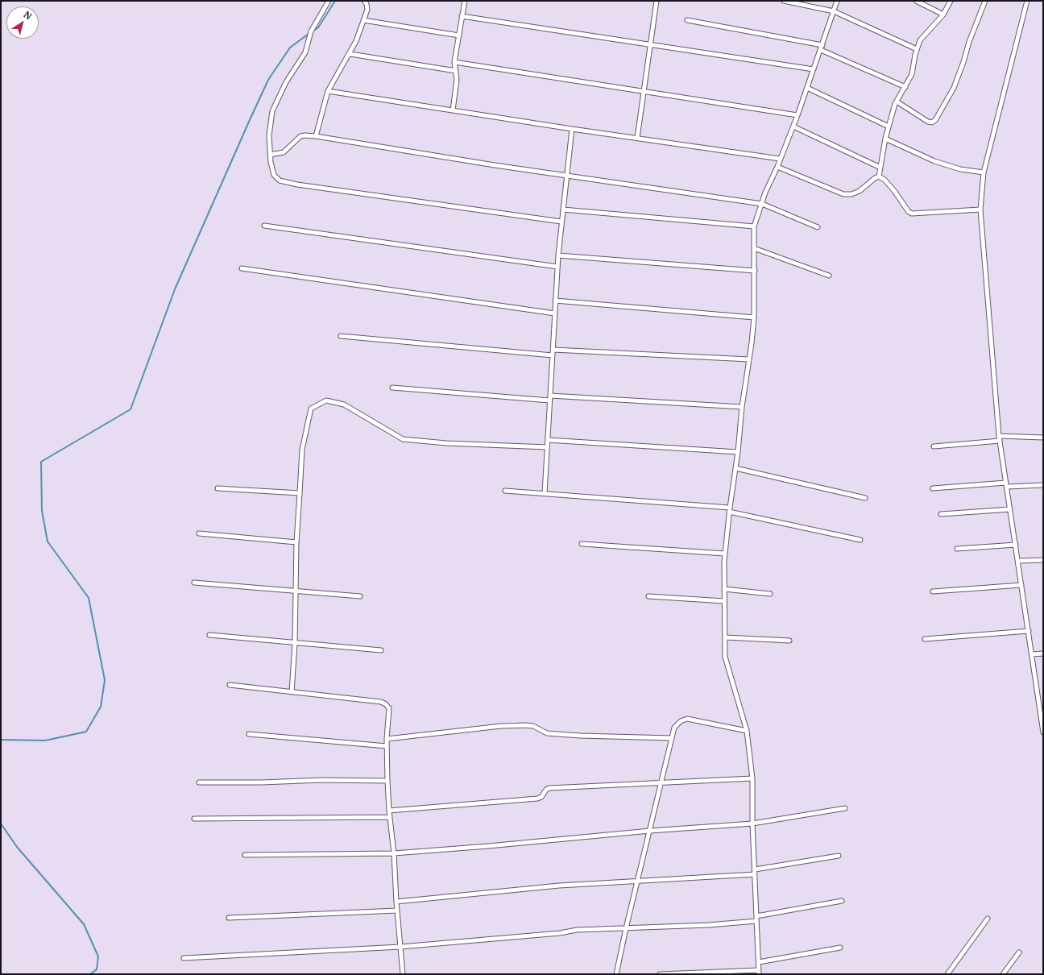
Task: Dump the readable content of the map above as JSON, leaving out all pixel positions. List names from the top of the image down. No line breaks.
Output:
{"north":"top right"}
